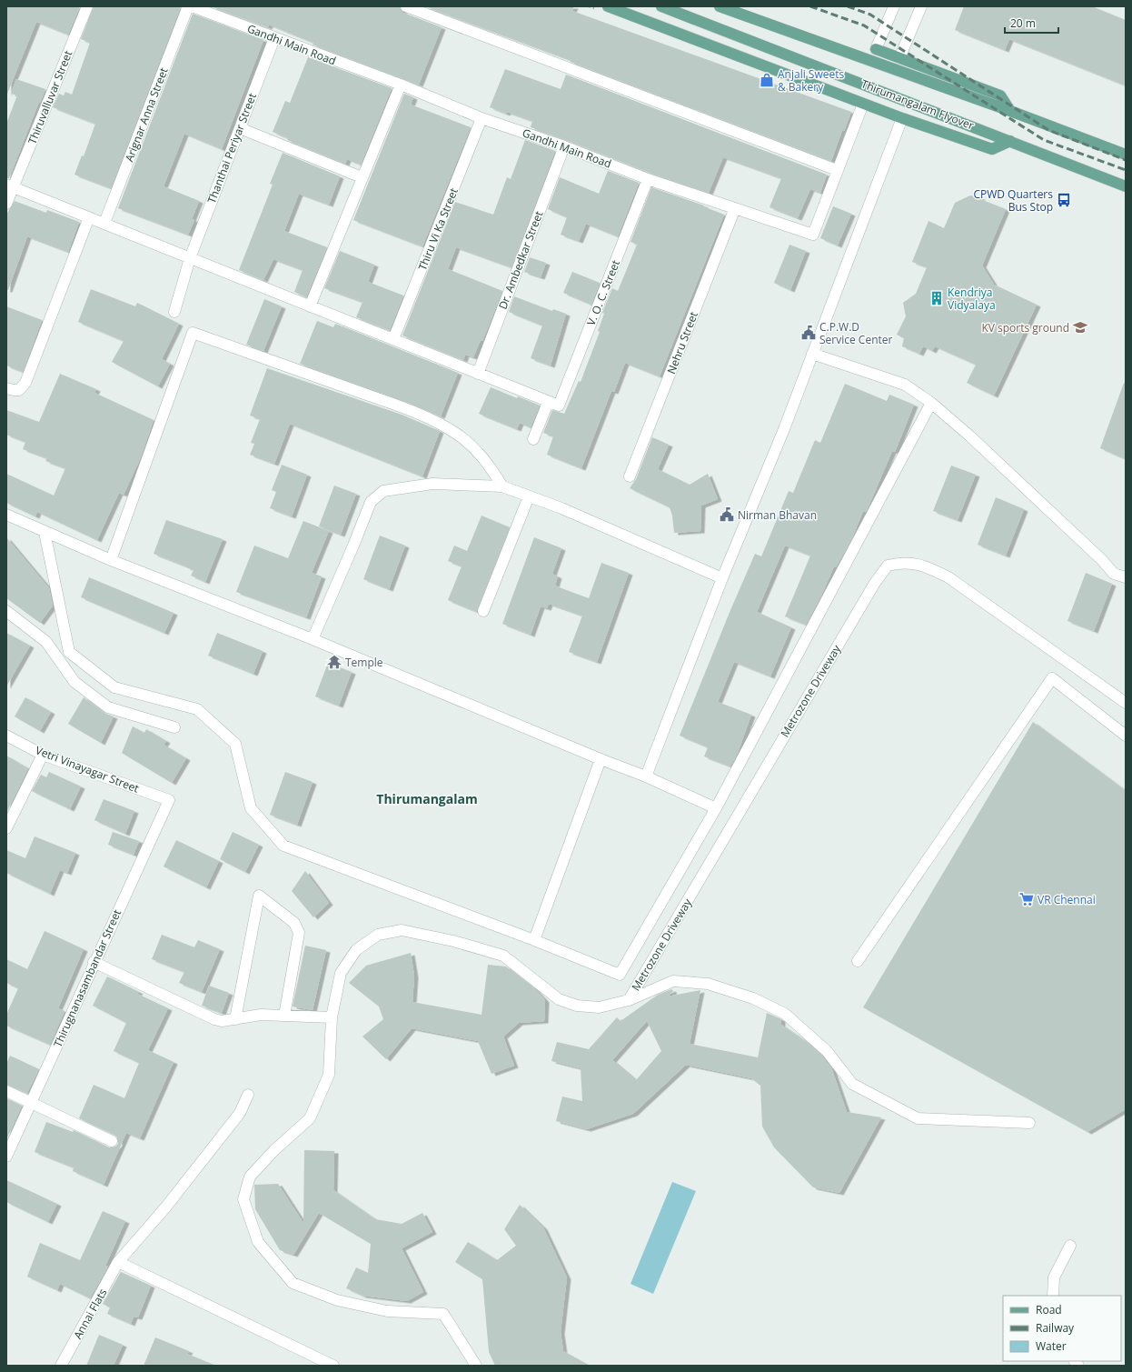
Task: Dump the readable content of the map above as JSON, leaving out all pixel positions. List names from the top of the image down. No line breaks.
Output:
{"streets":{"main road":["Thirumangalam Flyover"],"street":["Gandhi Main Road","Thiruvalluvar Street","Arignar Anna Street","Thanthai Periyar Street","Thiru Vi Ka Street","Dr. Ambedkar Street","V. O. C. Street","Nehru Street","Metrozone Driveway","Vetri Vinayagar Street","Thirugnanasambandar Street","Annai Flats"]},"crossings":[["Gandhi Main Road","Thanthai Periyar Street"],["Gandhi Main Road","Thiru Vi Ka Street"],["Gandhi Main Road","Dr. Ambedkar Street"],["Gandhi Main Road","V. O. C. Street"],["Gandhi Main Road","Nehru Street"],["Vetri Vinayagar Street","Thirugnanasambandar Street"]],"districts":["Thirumangalam"],"places":{"shop":["Anjali Sweets & Bakery"],"bus stop":["CPWD Quarters Bus Stop"],"building":["Kendriya Vidyalaya"],"school or university":["KV sports ground"],"public building":["C.P.W.D Service Center","Nirman Bhavan"],"temple":["Temple"],"supermarket":["VR Chennai"]},"legend":["Road","Railway","Water"],"scale_bar":"20 m"}
